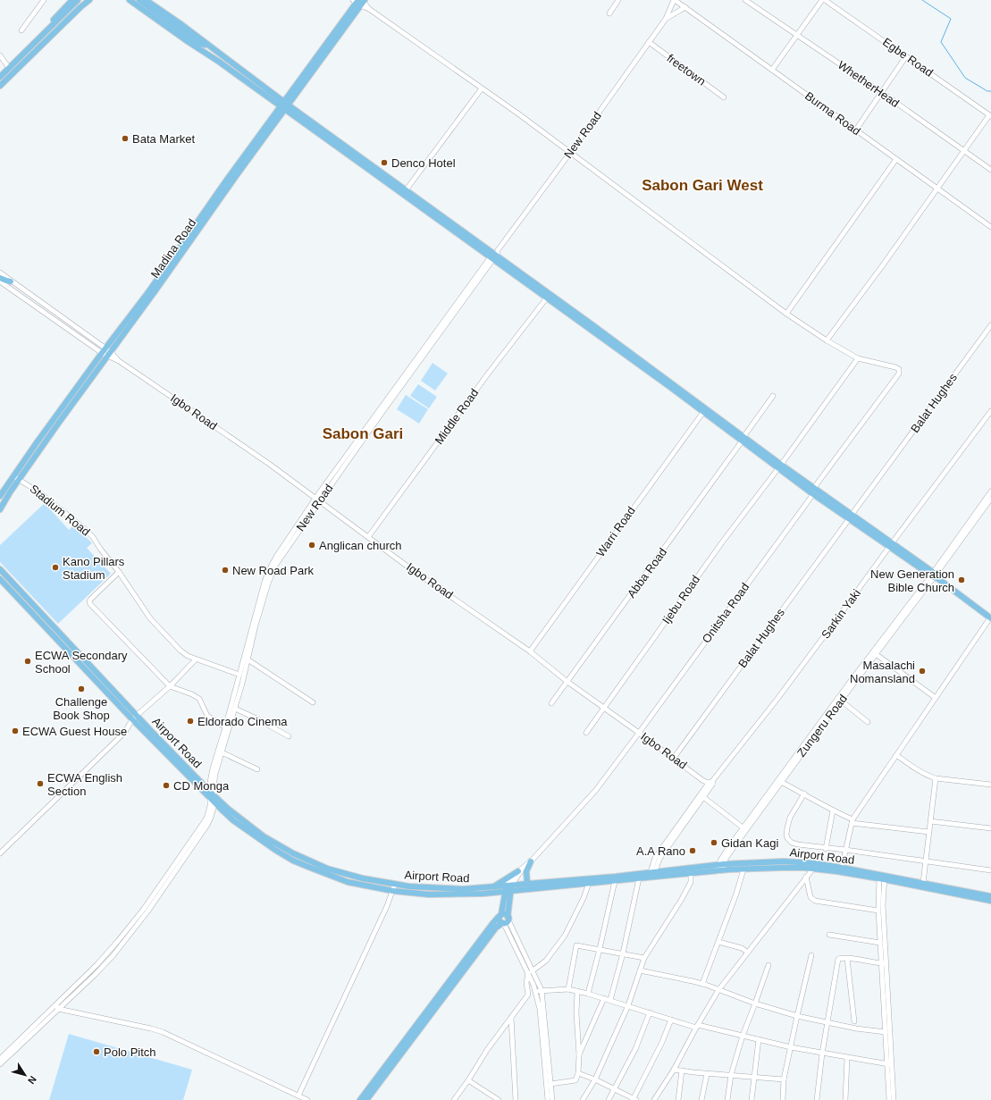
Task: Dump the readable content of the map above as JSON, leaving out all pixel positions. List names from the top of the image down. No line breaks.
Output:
{"streets":{"main road":["Madina Road","Airport Road"],"street":["Egbe Road","freetown","WhetherHead","Burma Road","New Road","Balat Hughes","Igbo Road","Middle Road","Stadium Road","Warri Road","Abba Road","Ijebu Road","Onitsha Road","Sarkin Yaki","Zungeru Road"]},"crossings":[["freetown","New Road"],["Burma Road","New Road"],["New Road","Igbo Road"],["New Road","Stadium Road"],["New Road","Airport Road"],["Madina Road","Igbo Road"],["Madina Road","Stadium Road"],["Balat Hughes","Igbo Road"],["Igbo Road","Middle Road"],["Igbo Road","Warri Road"],["Igbo Road","Abba Road"],["Igbo Road","Ijebu Road"],["Igbo Road","Onitsha Road"],["Igbo Road","Sarkin Yaki"],["Ijebu Road","Onitsha Road"],["Onitsha Road","Airport Road"],["Sarkin Yaki","Airport Road"],["Zungeru Road","Airport Road"]],"districts":["Sabon Gari West","Sabon Gari"],"places":["Bata Market","Denco Hotel","Anglican church","Kano Pillars Stadium","New Road Park","New Generation Bible Church","ECWA Secondary School","Masalachi Nomansland","Challenge Book Shop","Eldorado Cinema","ECWA Guest House","ECWA English Section","CD Monga","Gidan Kagi","A.A Rano","Polo Pitch"],"north":"bottom right"}
